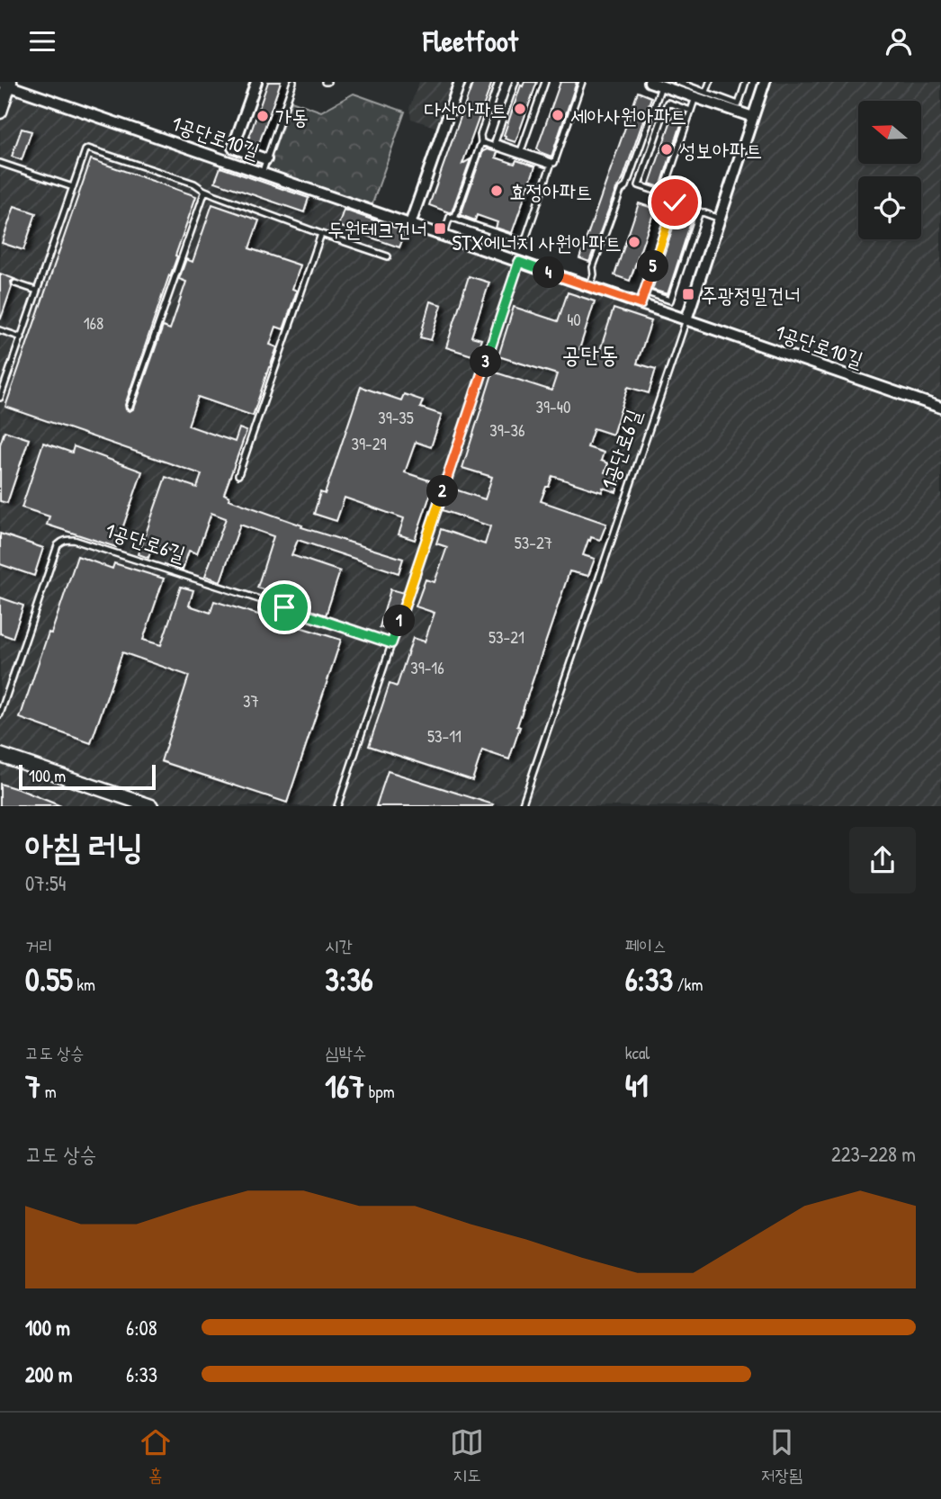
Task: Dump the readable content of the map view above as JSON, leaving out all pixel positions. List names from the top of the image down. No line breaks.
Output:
{"streets":{"street":["1공단로10길"],"lane":["1공단로6길"]},"crossings":[["1공단로10길","1공단로6길"]],"districts":["공단동"],"places":{"other":["다산아파트","세아사원아파트","가동","성보아파트","효정아파트","STX에너지 사원아파트"],"transit":["두원테크건너","주광정밀건너"]},"house_numbers":["40","168","39-40","39-35","39-36","39-29","53-27","53-21","39-16","37","53-11"],"scale_bar":"100 m","north":"left","page":{"header":"Fleetfoot","pins":["5","4","3","2","1"],"scale":"100 m","heading":["아침 러닝","07:54"],"stats":[["거리","0.55 km"],["시간","3:36"],["페이스","6:33 /km"],["고도 상승","7 m"],["심박수","167 bpm"],["kcal","41"]],"chart":["고도 상승","223–228 m"],"list":[{"name":"100 m","note":"6:08"},{"name":"200 m","note":"6:33"}],"tabs":["홈","지도","저장됨"]}}
